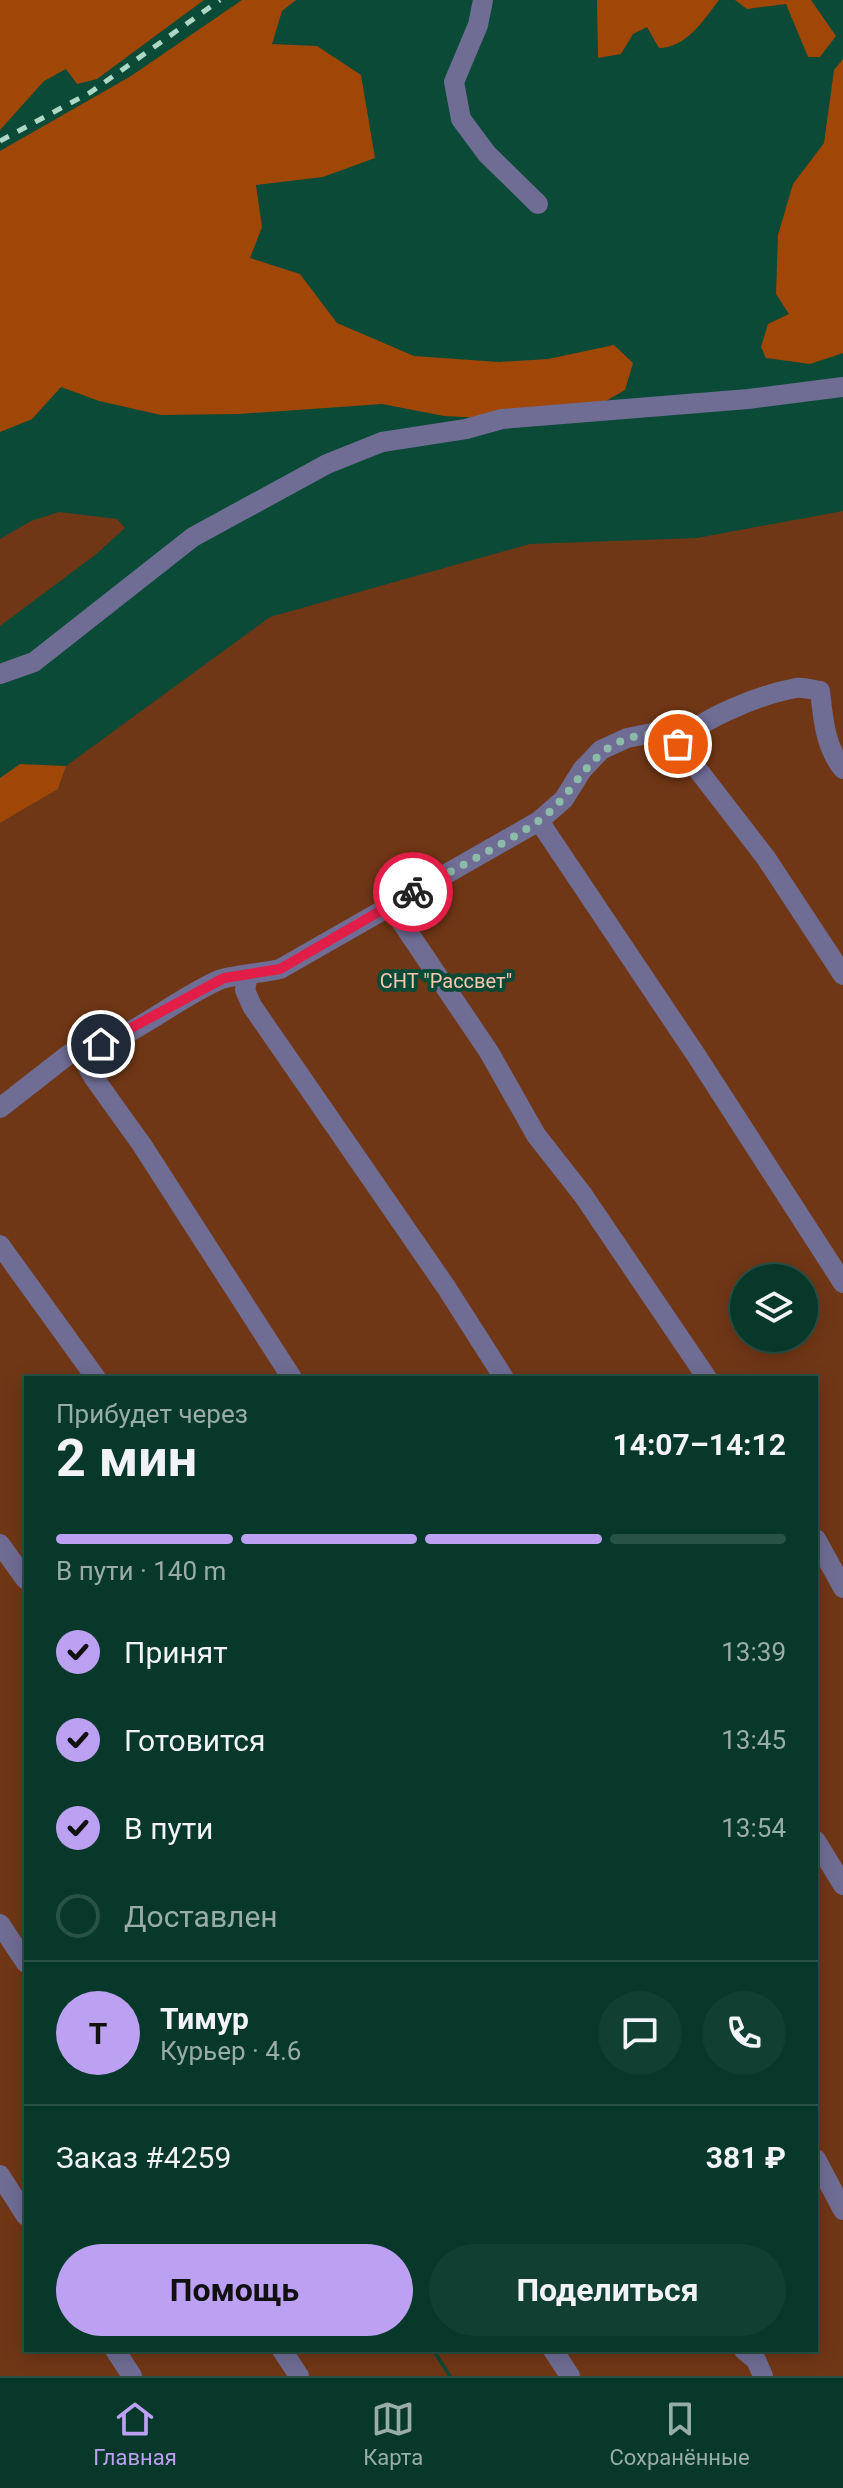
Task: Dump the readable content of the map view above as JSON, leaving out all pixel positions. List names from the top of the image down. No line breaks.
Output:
{"parks":["СНТ \"Рассвет\""],"page":{"heading":["2 мин","Прибудет через","14:07–14:12"],"panel":["Тимур","Курьер · 4.6","Заказ #4259","381 ₽"],"bar":"В пути · 140 m","list":[["Принят","13:39"],["Готовится","13:45"],["В пути","13:54"],"Доставлен"],"round":"Т","buttons":["Помощь","Поделиться"],"tabs":["Главная","Карта","Сохранённые"]}}
